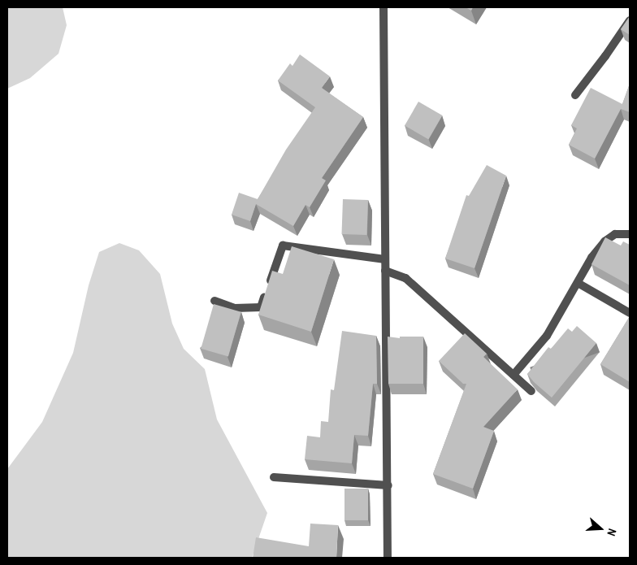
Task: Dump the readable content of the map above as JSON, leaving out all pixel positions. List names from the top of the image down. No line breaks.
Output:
{"north":"right"}
